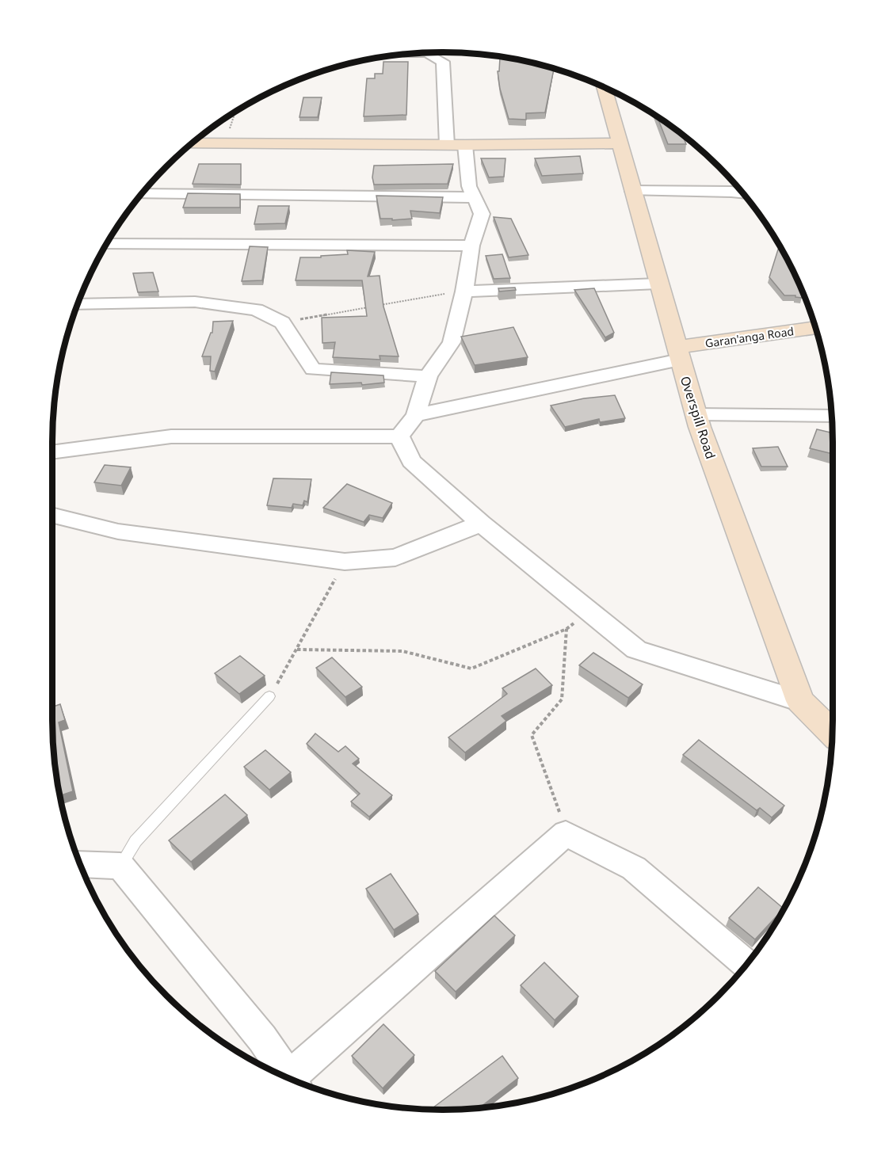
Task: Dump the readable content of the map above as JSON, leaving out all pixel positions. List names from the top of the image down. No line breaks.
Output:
{"streets":{"street":["Garan'anga Road","Overspill Road"]},"crossings":[["Garan'anga Road","Overspill Road"]]}
